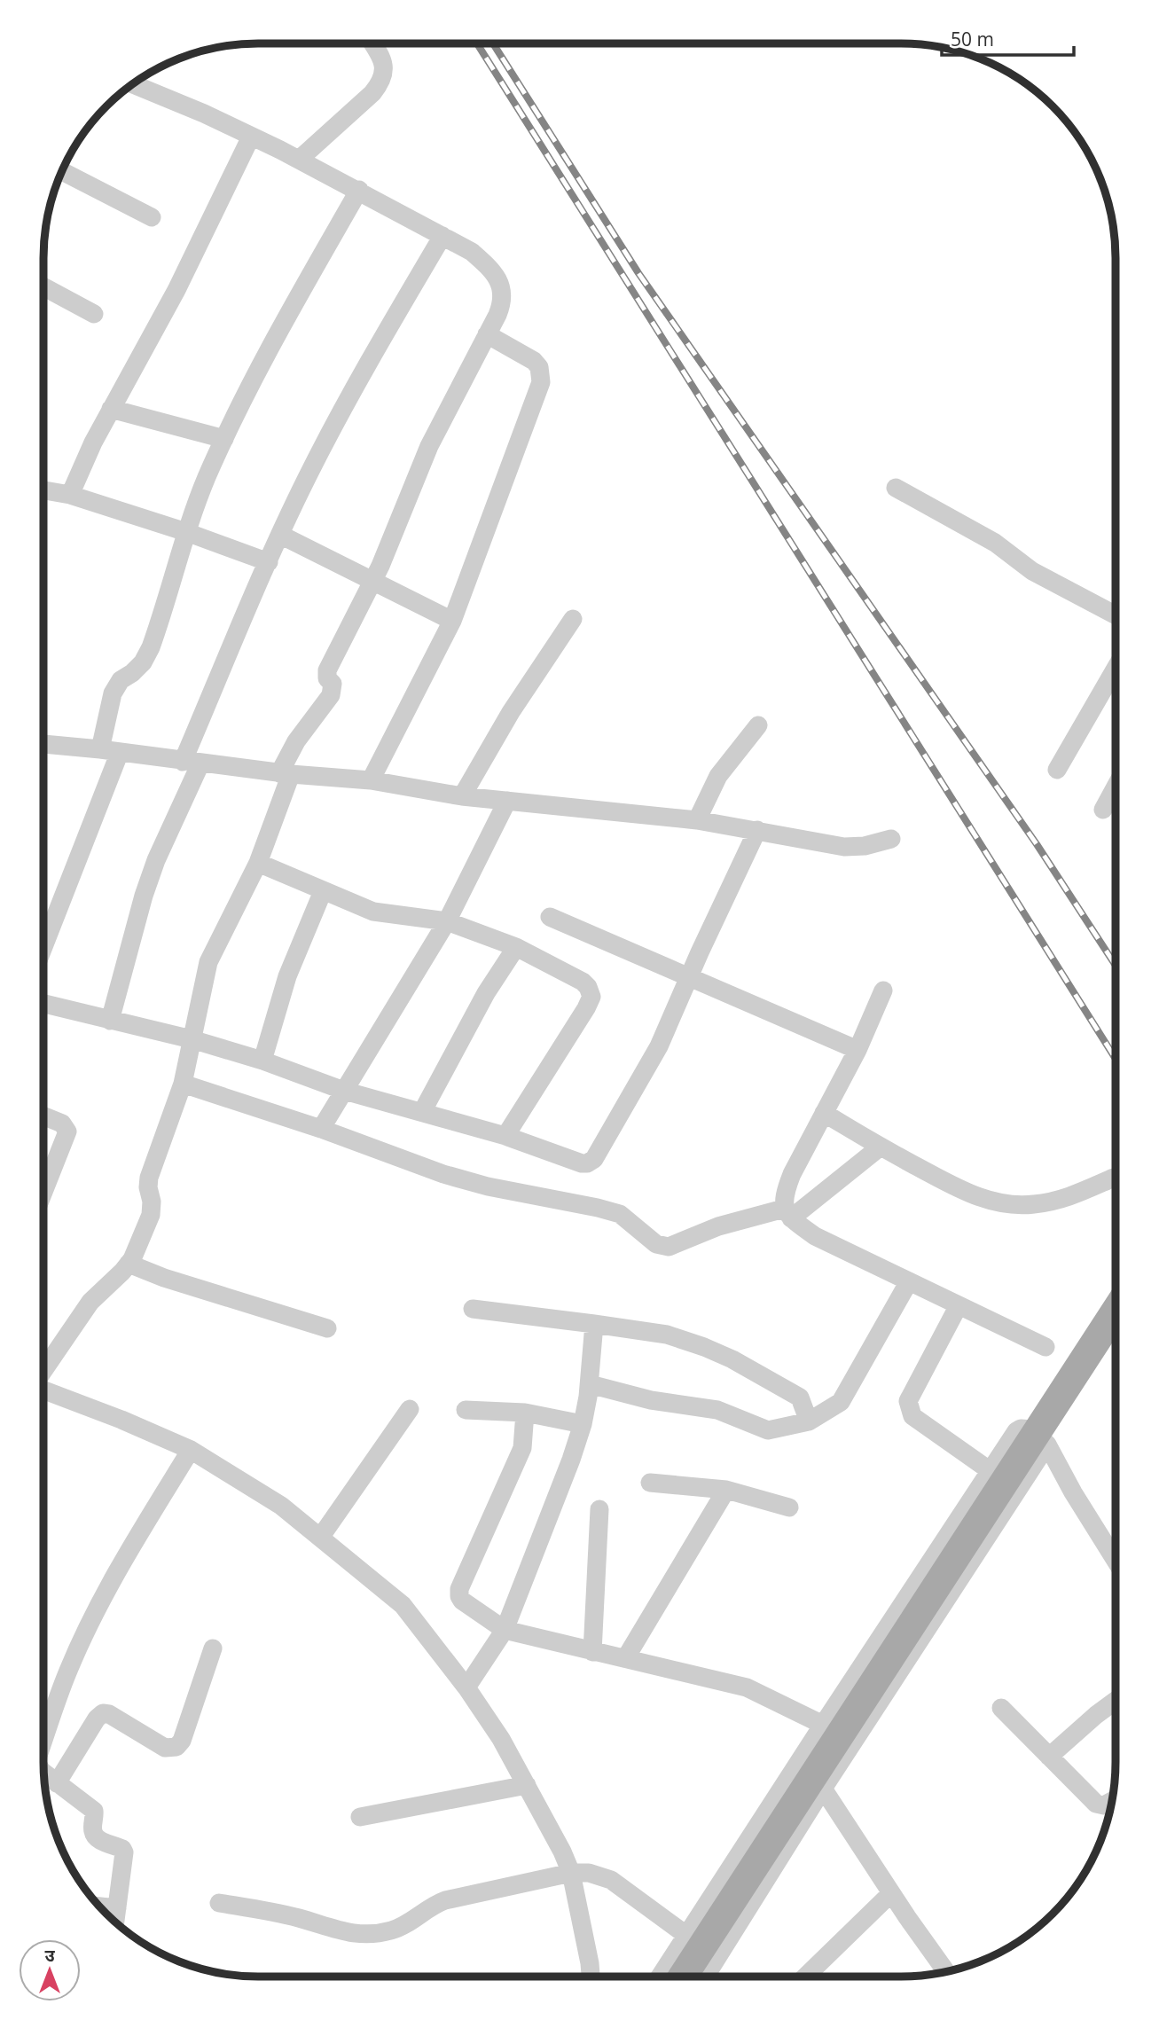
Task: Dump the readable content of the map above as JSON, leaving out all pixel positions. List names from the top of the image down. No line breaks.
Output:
{"scale_bar":"50 m","north":"top"}
